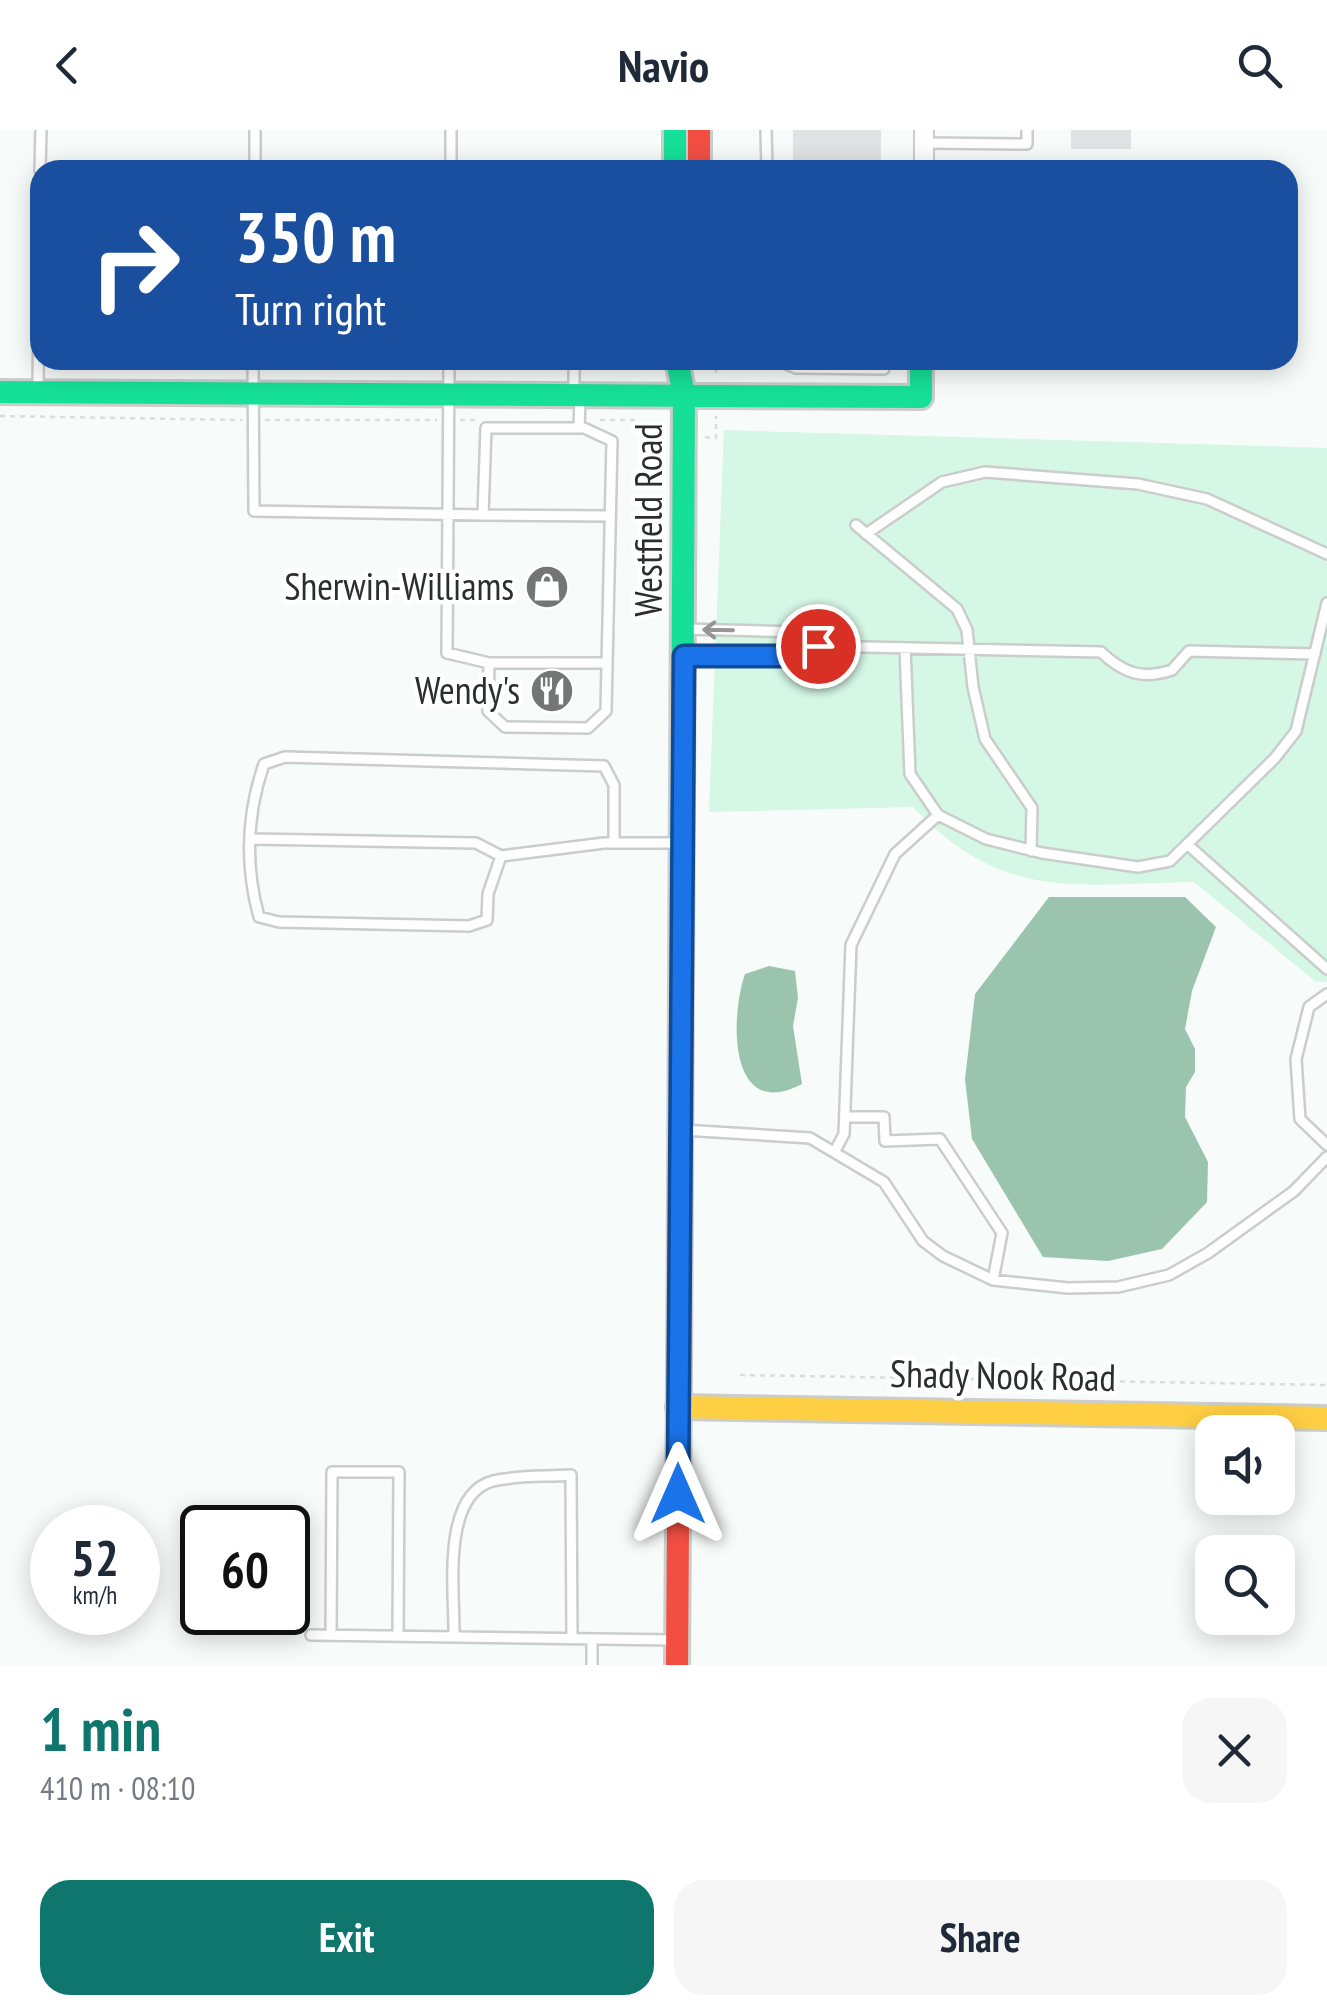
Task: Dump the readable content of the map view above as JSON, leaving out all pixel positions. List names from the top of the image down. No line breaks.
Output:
{"streets":{"street":["Westfield Road","Shady Nook Road"]},"crossings":[["Westfield Road","Shady Nook Road"]],"places":{"shop":["Sherwin-Williams"],"restaurant":["Wendy's"]},"page":{"header":"Navio","turn":["350 m","Turn right"],"speed":"52 km/h","limit":"60","heading":["1 min","410 m · 08:10"],"buttons":["Exit","Share"]}}
